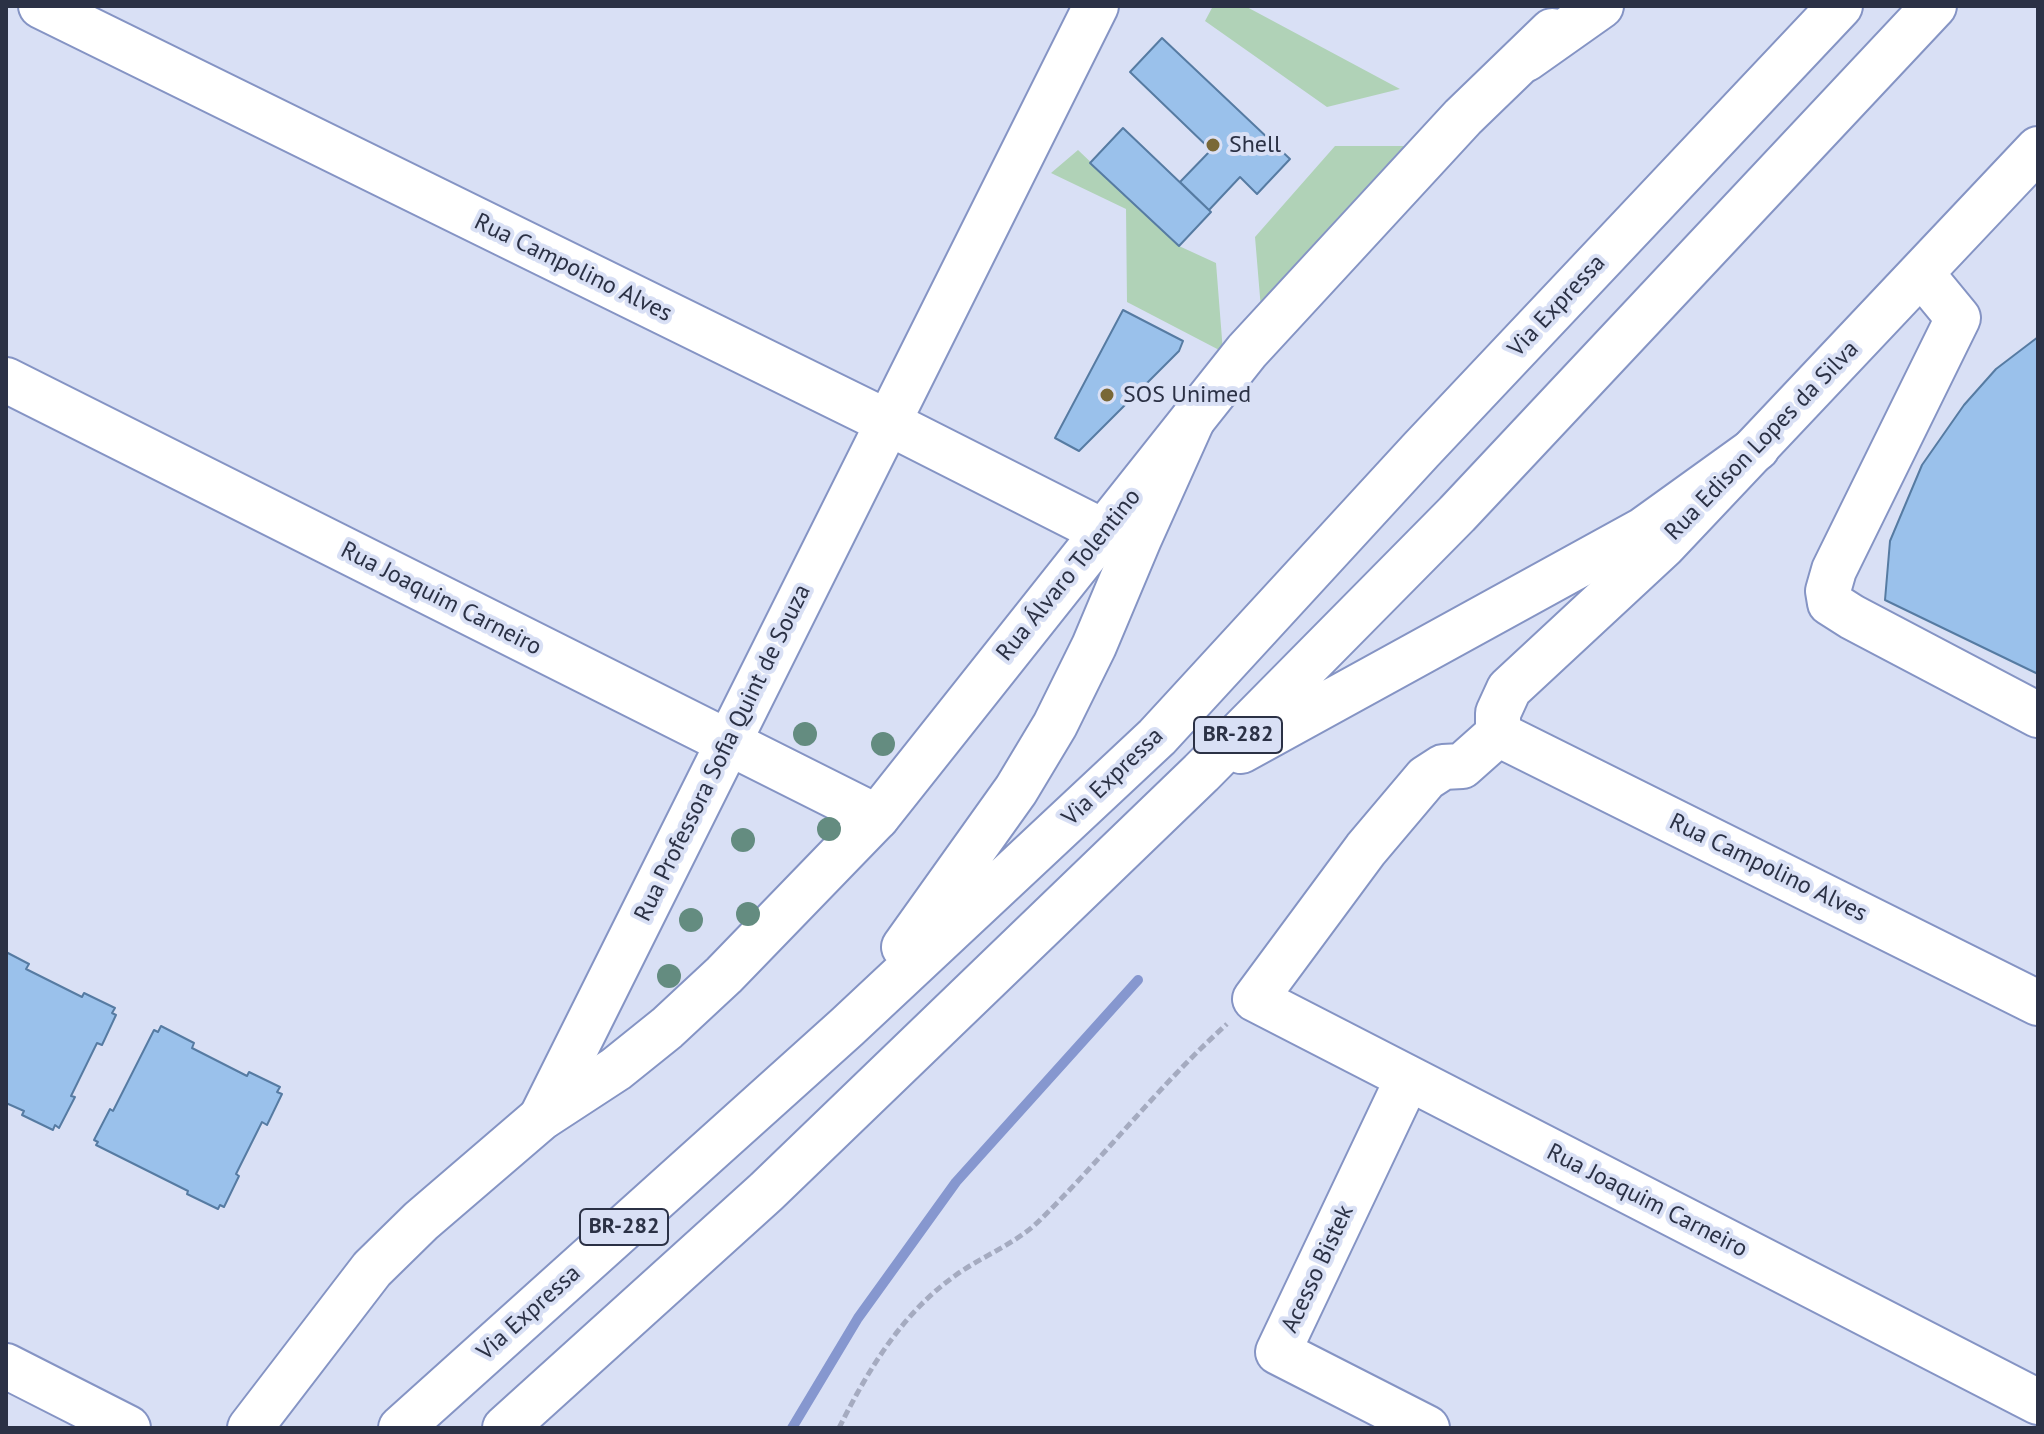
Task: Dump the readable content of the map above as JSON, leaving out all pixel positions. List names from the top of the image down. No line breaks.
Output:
{"streets":{"main road":["Rua Campolino Alves","Via Expressa","Rua Edison Lopes da Silva","Rua Álvaro Tolentino","Rua Joaquim Carneiro","BR-282","Rua Professora Sofia Quint de Souza","Acesso Bistek"]},"crossings":[["Rua Campolino Alves","Rua Edison Lopes da Silva"],["Rua Campolino Alves","Rua Álvaro Tolentino"],["Rua Campolino Alves","Rua Professora Sofia Quint de Souza"],["Rua Álvaro Tolentino","Rua Joaquim Carneiro"],["Rua Álvaro Tolentino","Rua Professora Sofia Quint de Souza"],["Rua Joaquim Carneiro","Rua Professora Sofia Quint de Souza"],["Rua Joaquim Carneiro","Acesso Bistek"]],"places":["Shell","SOS Unimed"]}
